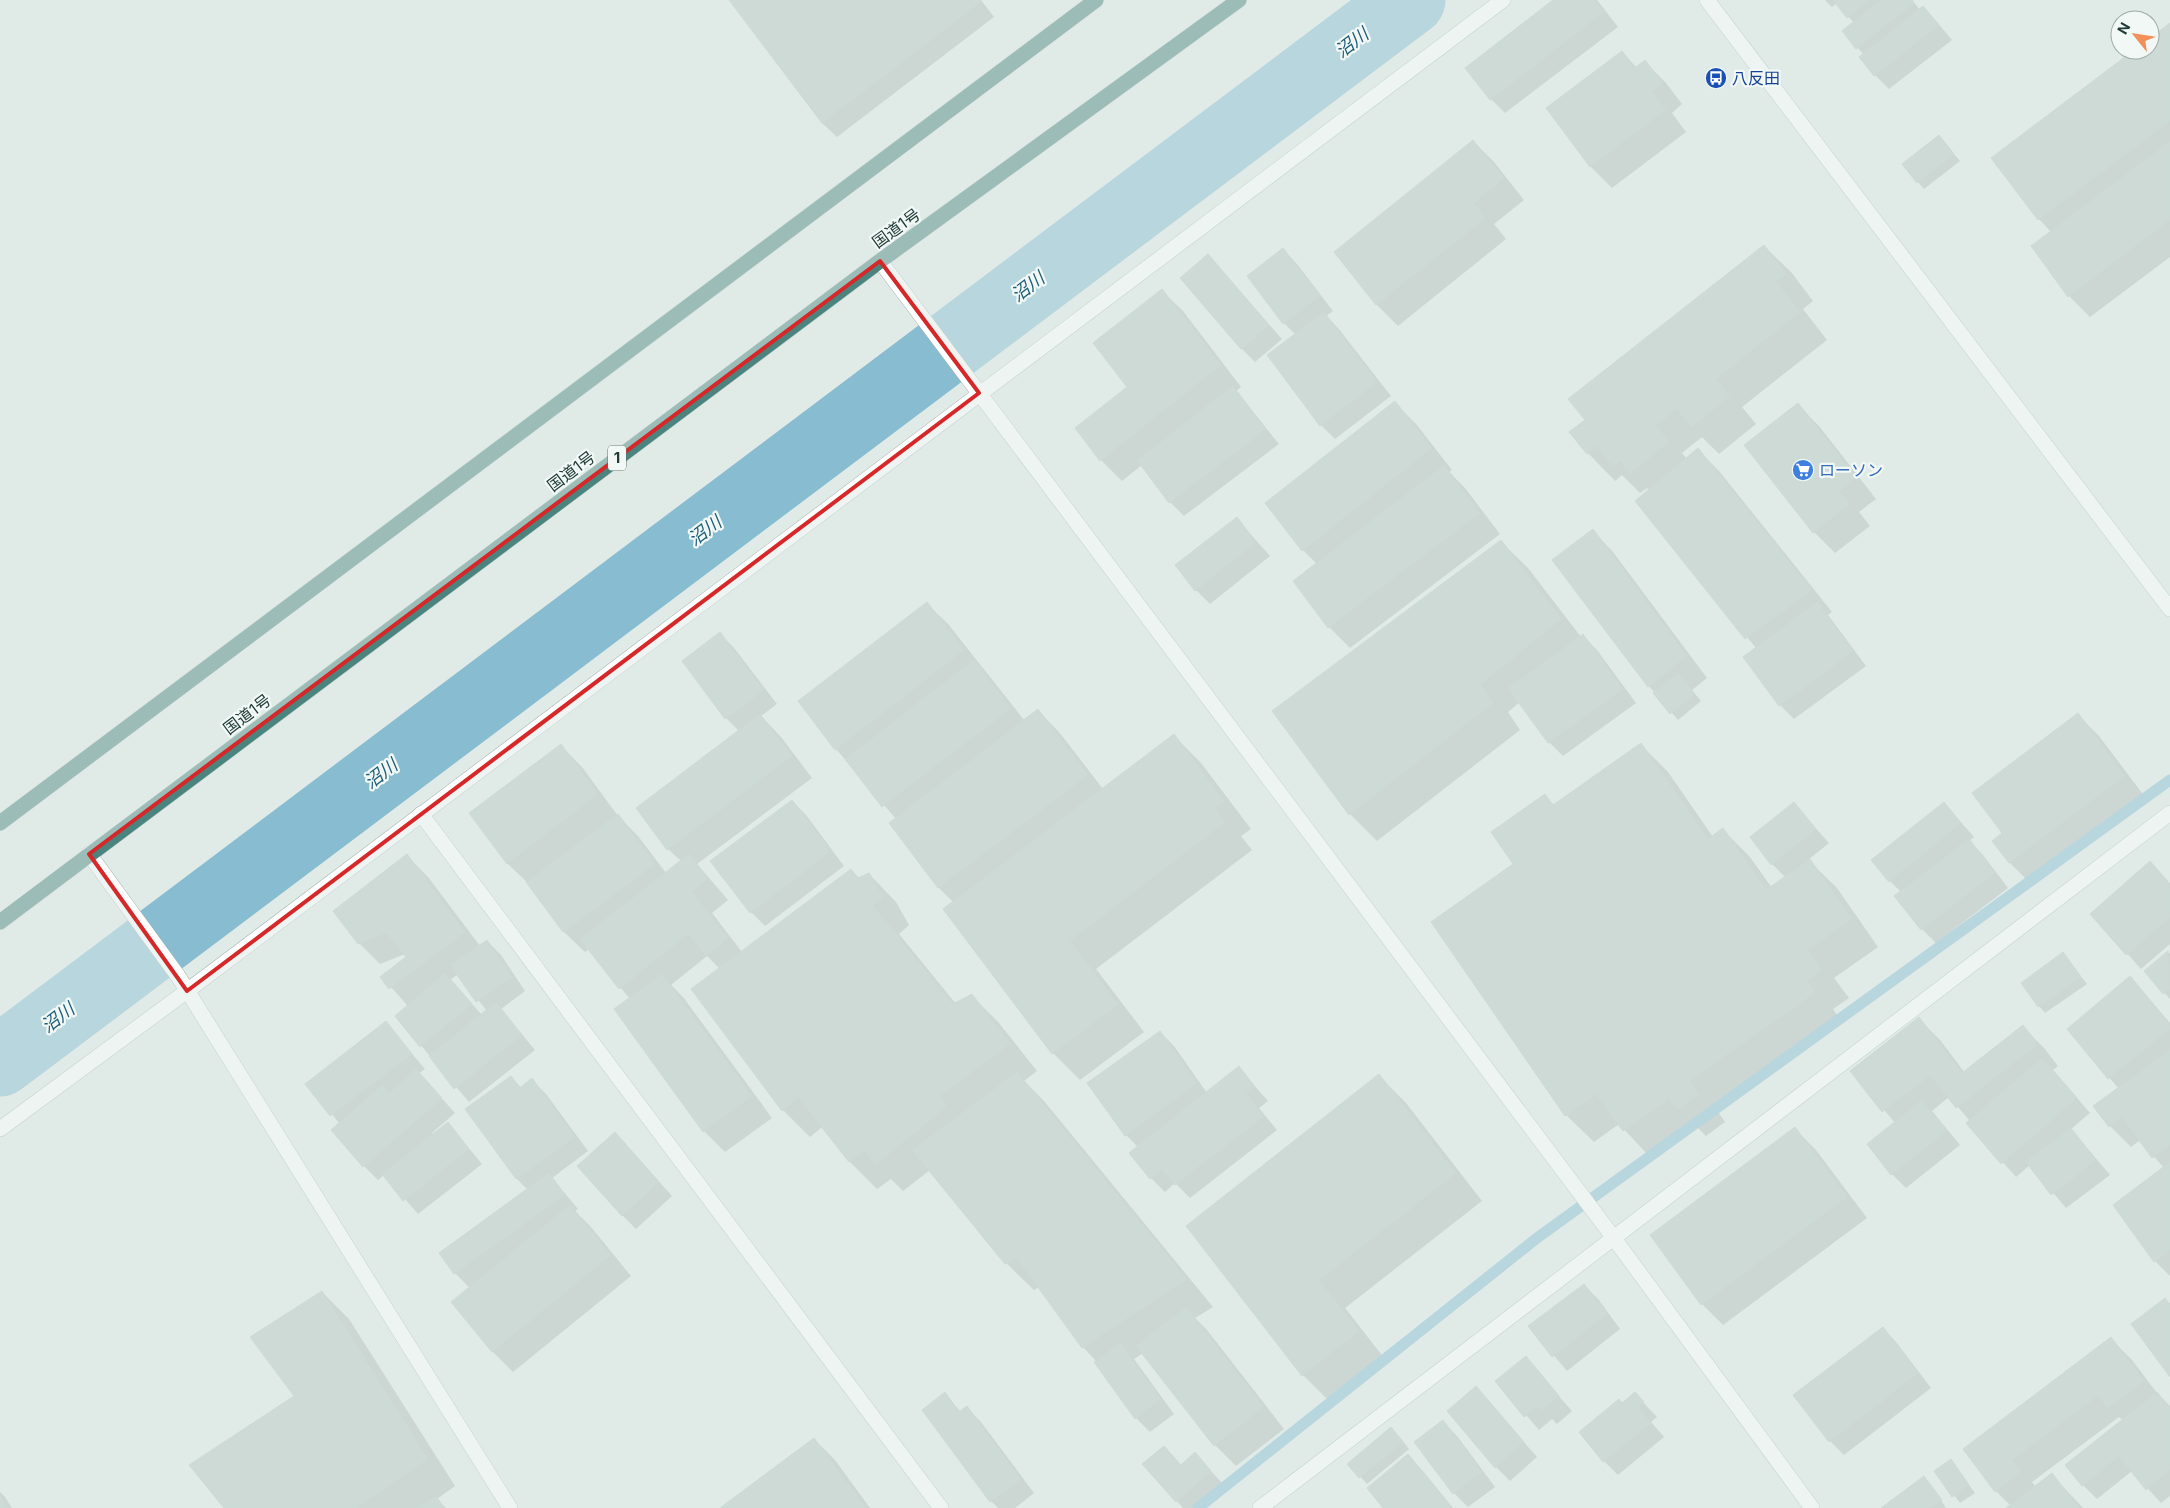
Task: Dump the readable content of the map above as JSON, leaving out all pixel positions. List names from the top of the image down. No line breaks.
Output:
{"streets":{"highway":["国道1号","1"]},"water":["沼川"],"places":{"bus stop":["八反田"],"supermarket":["ローソン"]},"north":"top left"}
